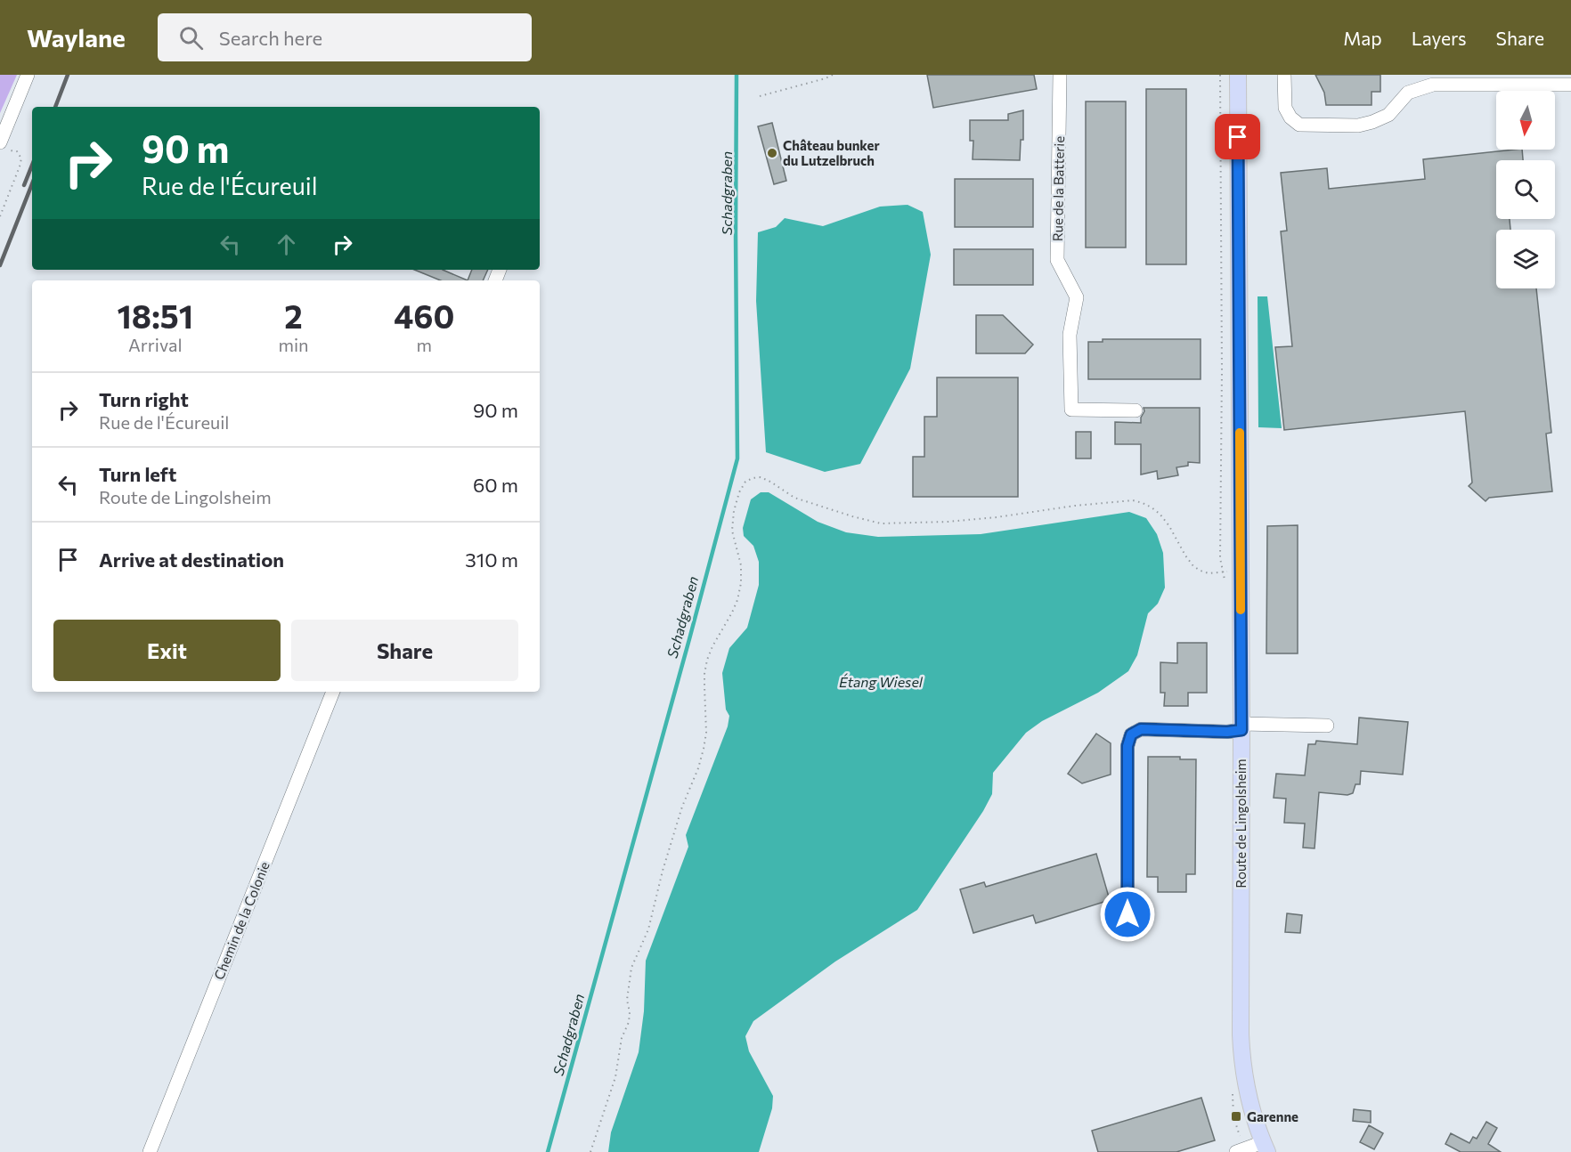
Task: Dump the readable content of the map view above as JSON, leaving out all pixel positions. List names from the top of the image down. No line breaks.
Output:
{"streets":{"main road":["Route de Lingolsheim"],"street":["Rue de la Batterie","Chemin de la Colonie"]},"water":["Schadgraben","Étang Wiesel"],"places":{"other":["Château bunker du Lutzelbruch"],"transit":["Garenne"]},"north":"bottom","page":{"header":"Waylane","search":"Search here","nav":["Map","Layers","Share"],"turn":["90 m","Rue de l'Écureuil"],"eta":["18:51","Arrival","2","min","460","m"],"list":[{"name":"Turn right","note":"Rue de l'Écureuil","value":"90 m"},{"name":"Turn left","note":"Route de Lingolsheim","value":"60 m"},{"name":"Arrive at destination","value":"310 m"}],"buttons":["Exit","Share"]}}
